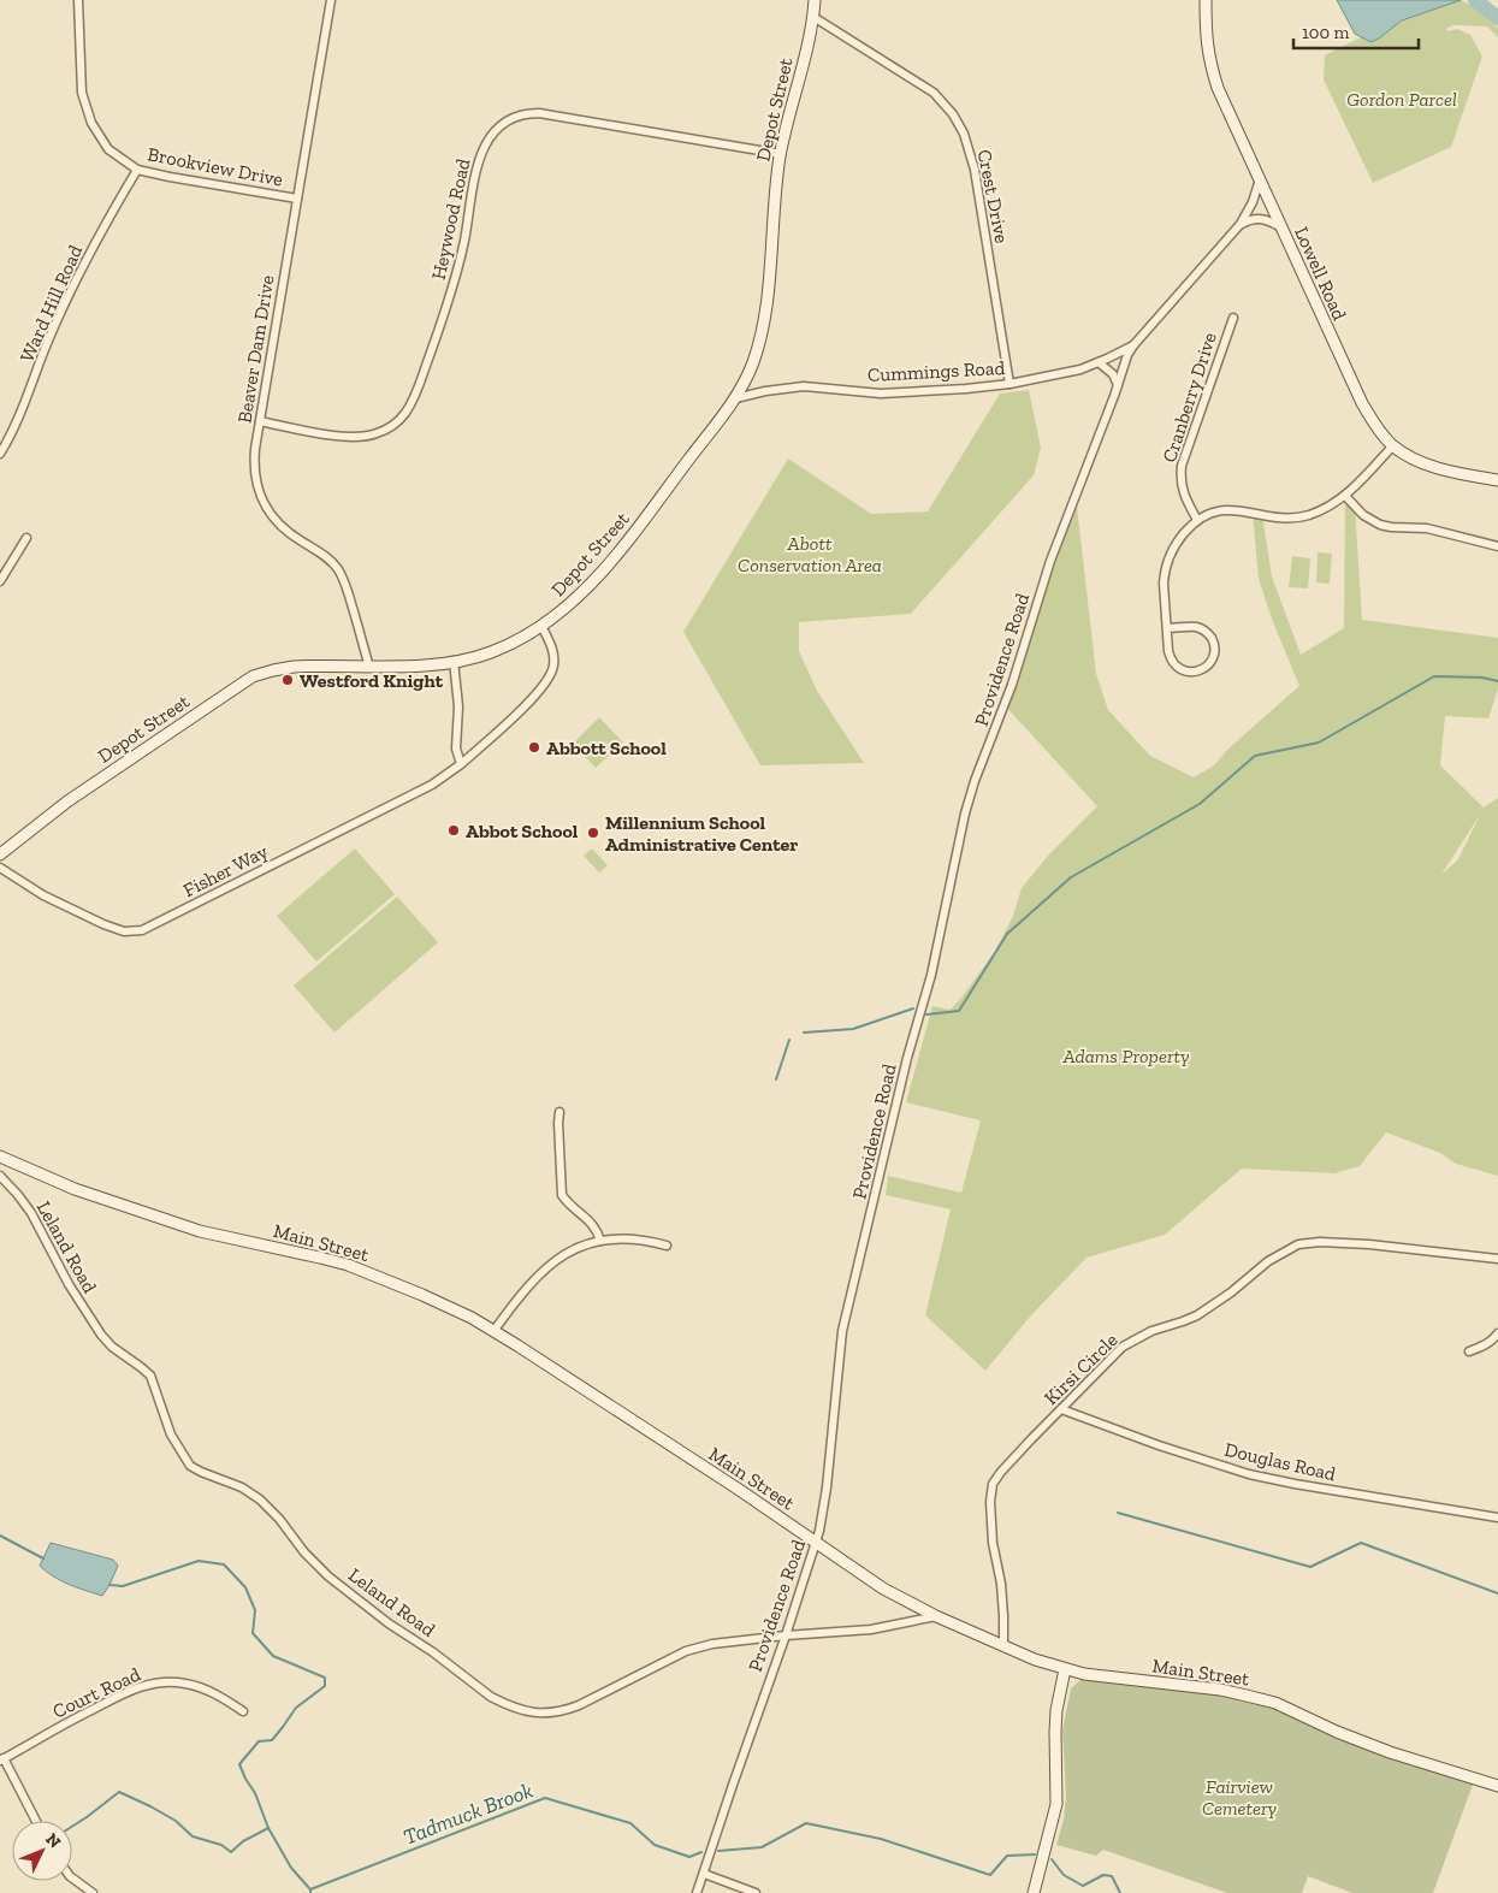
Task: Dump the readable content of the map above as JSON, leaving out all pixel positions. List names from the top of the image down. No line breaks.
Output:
{"streets":{"main road":["Depot Street","Lowell Road","Main Street"],"street":["Brookview Drive","Crest Drive","Heywood Road","Ward Hill Road","Beaver Dam Drive","Cummings Road","Cranberry Drive","Providence Road","Fisher Way","Leland Road","Kirsi Circle","Douglas Road","Court Road"]},"crossings":[["Depot Street","Crest Drive"],["Depot Street","Heywood Road"],["Depot Street","Beaver Dam Drive"],["Depot Street","Cummings Road"],["Depot Street","Fisher Way"],["Brookview Drive","Ward Hill Road"],["Brookview Drive","Beaver Dam Drive"],["Crest Drive","Cummings Road"],["Heywood Road","Beaver Dam Drive"],["Lowell Road","Providence Road"],["Cummings Road","Providence Road"],["Providence Road","Main Street"],["Providence Road","Leland Road"],["Main Street","Leland Road"],["Main Street","Kirsi Circle"],["Kirsi Circle","Douglas Road"]],"water":["Tadmuck Brook"],"parks":["Gordon Parcel","Abott Conservation Area","Adams Property","Fairview Cemetery"],"places":["Westford Knight","Abbott School","Abbot School","Millennium School Administrative Center"],"scale_bar":"100 m","north":"top right"}
